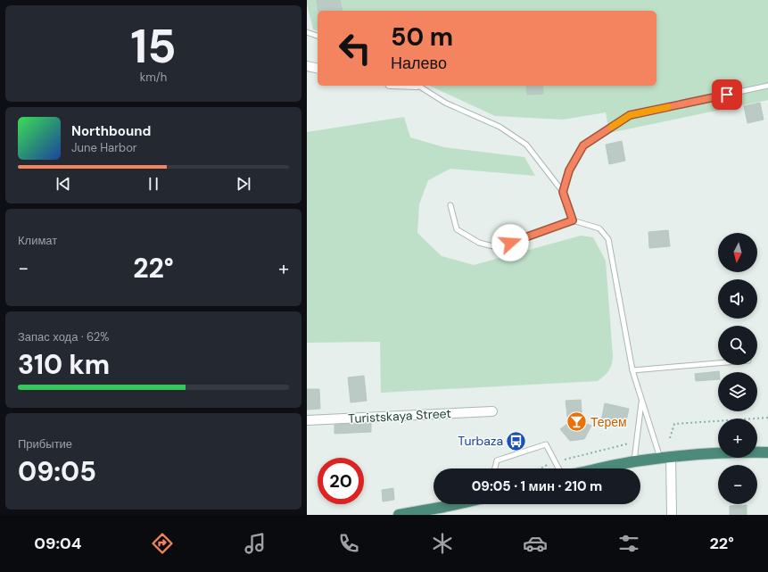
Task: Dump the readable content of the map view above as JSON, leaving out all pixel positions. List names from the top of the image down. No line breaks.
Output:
{"streets":{"street":["Turistskaya Street"]},"places":{"bar":["Терем"],"bus stop":["Turbaza"]},"north":"bottom","page":{"tile":[["15","km/h"],"Климат",["Запас хода · 62%","310 km"],["Прибытие","09:05"]],"turn":["50 m","Налево"],"song":["Northbound","June Harbor"],"map_buttons":["+","−"],"heat":["−","22°","+"],"limit":"20","trip":"09:05 · 1 мин · 210 m","tabs":["09:04","22°"]}}
